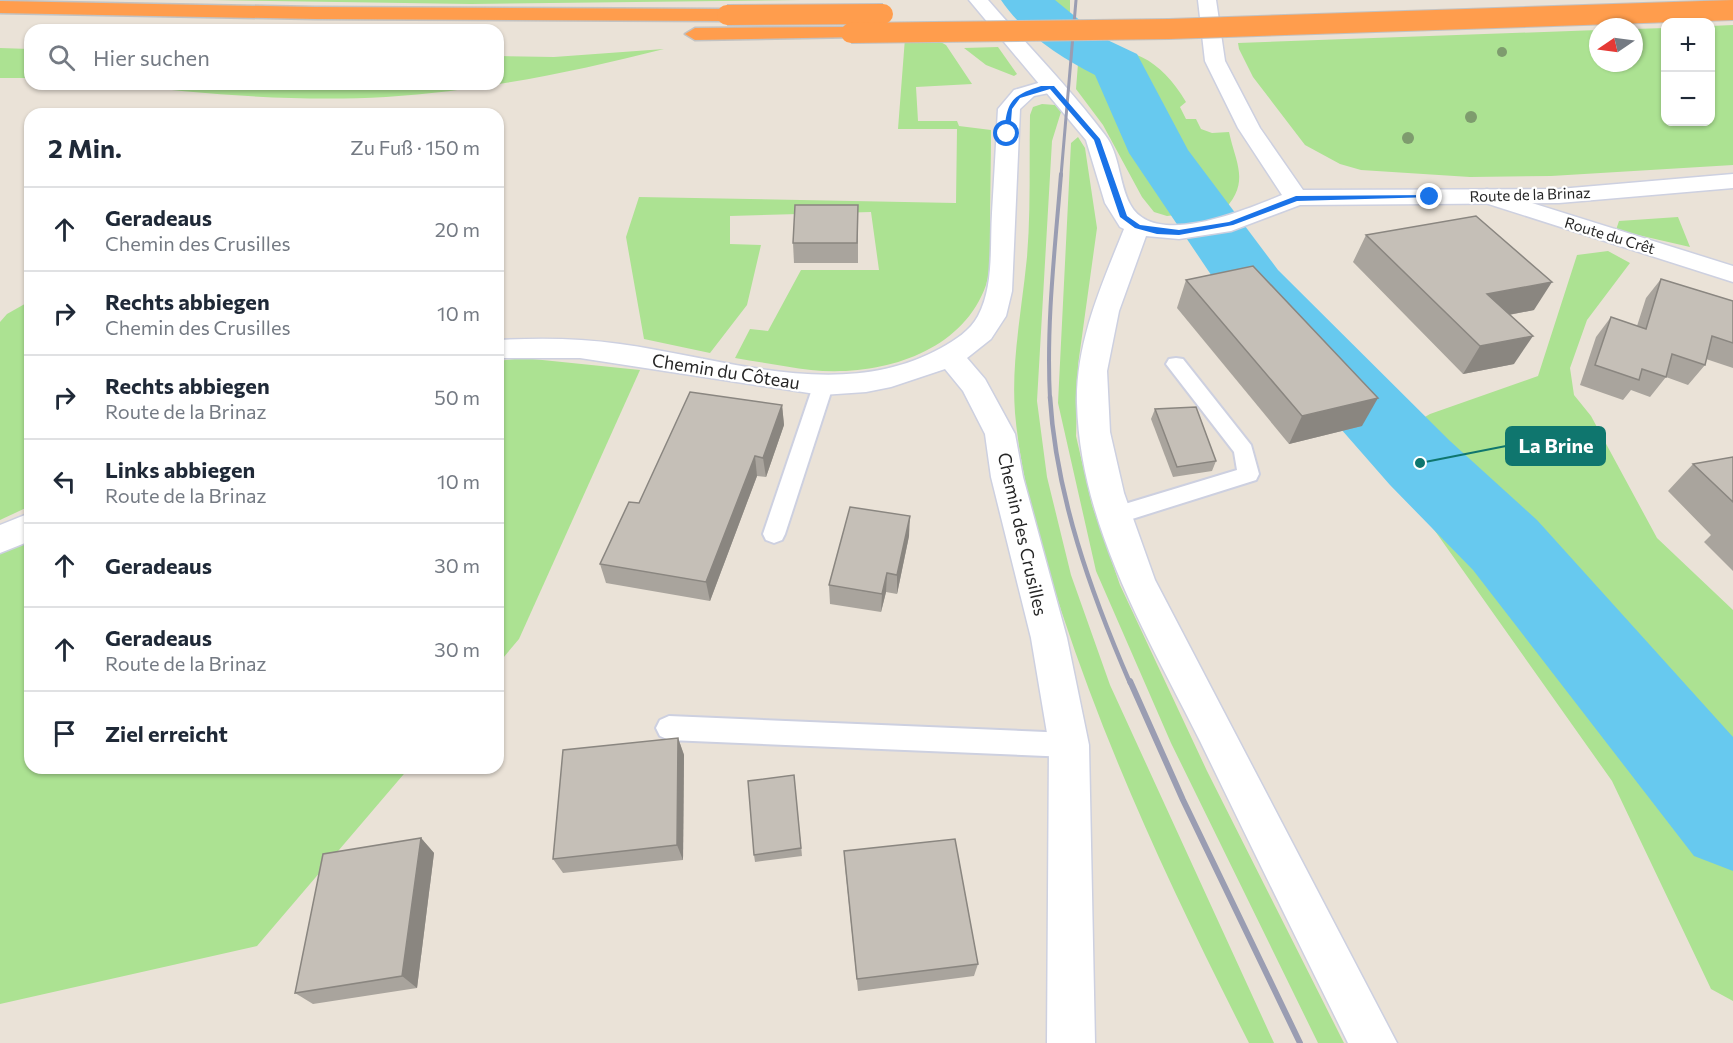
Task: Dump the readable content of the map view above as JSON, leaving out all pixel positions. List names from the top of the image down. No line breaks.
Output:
{"streets":{"street":["Route de la Brinaz","Route du Crêt","Chemin du Côteau","Chemin des Crusilles"]},"crossings":[["Route de la Brinaz","Route du Crêt"],["Chemin du Côteau","Chemin des Crusilles"]],"places":["La Brine"],"north":"left","page":{"map_buttons":["+","−"],"search":"Hier suchen","heading":["2 Min.","Zu Fuß · 150 m"],"list":[["Geradeaus","Chemin des Crusilles","20 m"],["Rechts abbiegen","Chemin des Crusilles","10 m"],["Rechts abbiegen","Route de la Brinaz","50 m"],["Links abbiegen","Route de la Brinaz","10 m"],["Geradeaus","30 m"],["Geradeaus","Route de la Brinaz","30 m"],"Ziel erreicht"]}}
